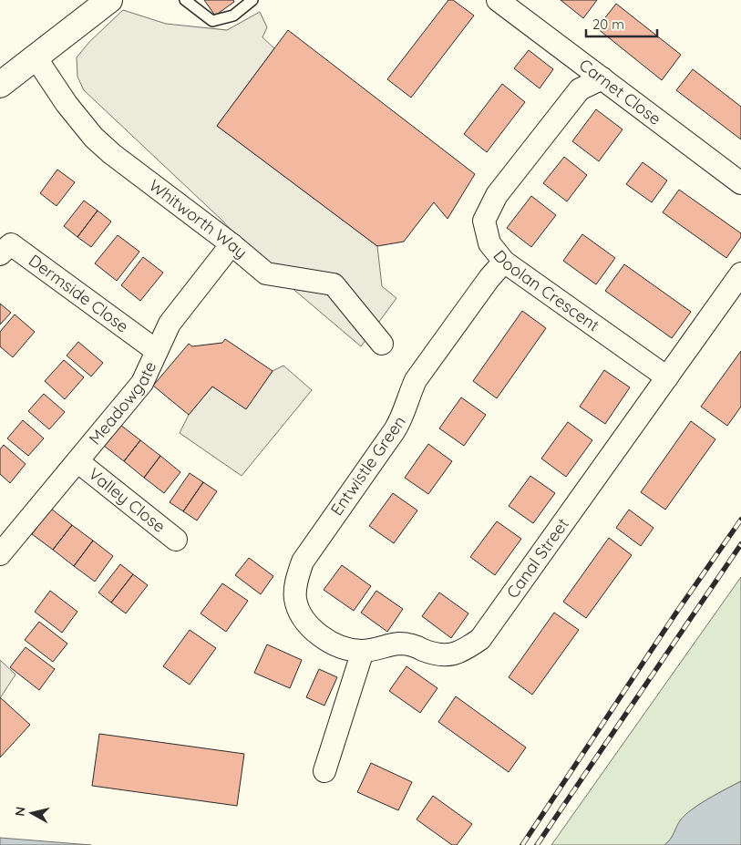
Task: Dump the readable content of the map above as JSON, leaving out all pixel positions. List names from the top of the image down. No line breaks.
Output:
{"streets":{"street":["Carnet Close","Whitworth Way","Doolan Crescent","Dermside Close","Meadowgate","Entwistle Green","Valley Close","Canal Street"]},"crossings":[["Carnet Close","Doolan Crescent"],["Whitworth Way","Meadowgate"],["Doolan Crescent","Entwistle Green"],["Doolan Crescent","Canal Street"],["Dermside Close","Meadowgate"],["Meadowgate","Valley Close"],["Entwistle Green","Canal Street"]],"scale_bar":"20 m","north":"left"}
